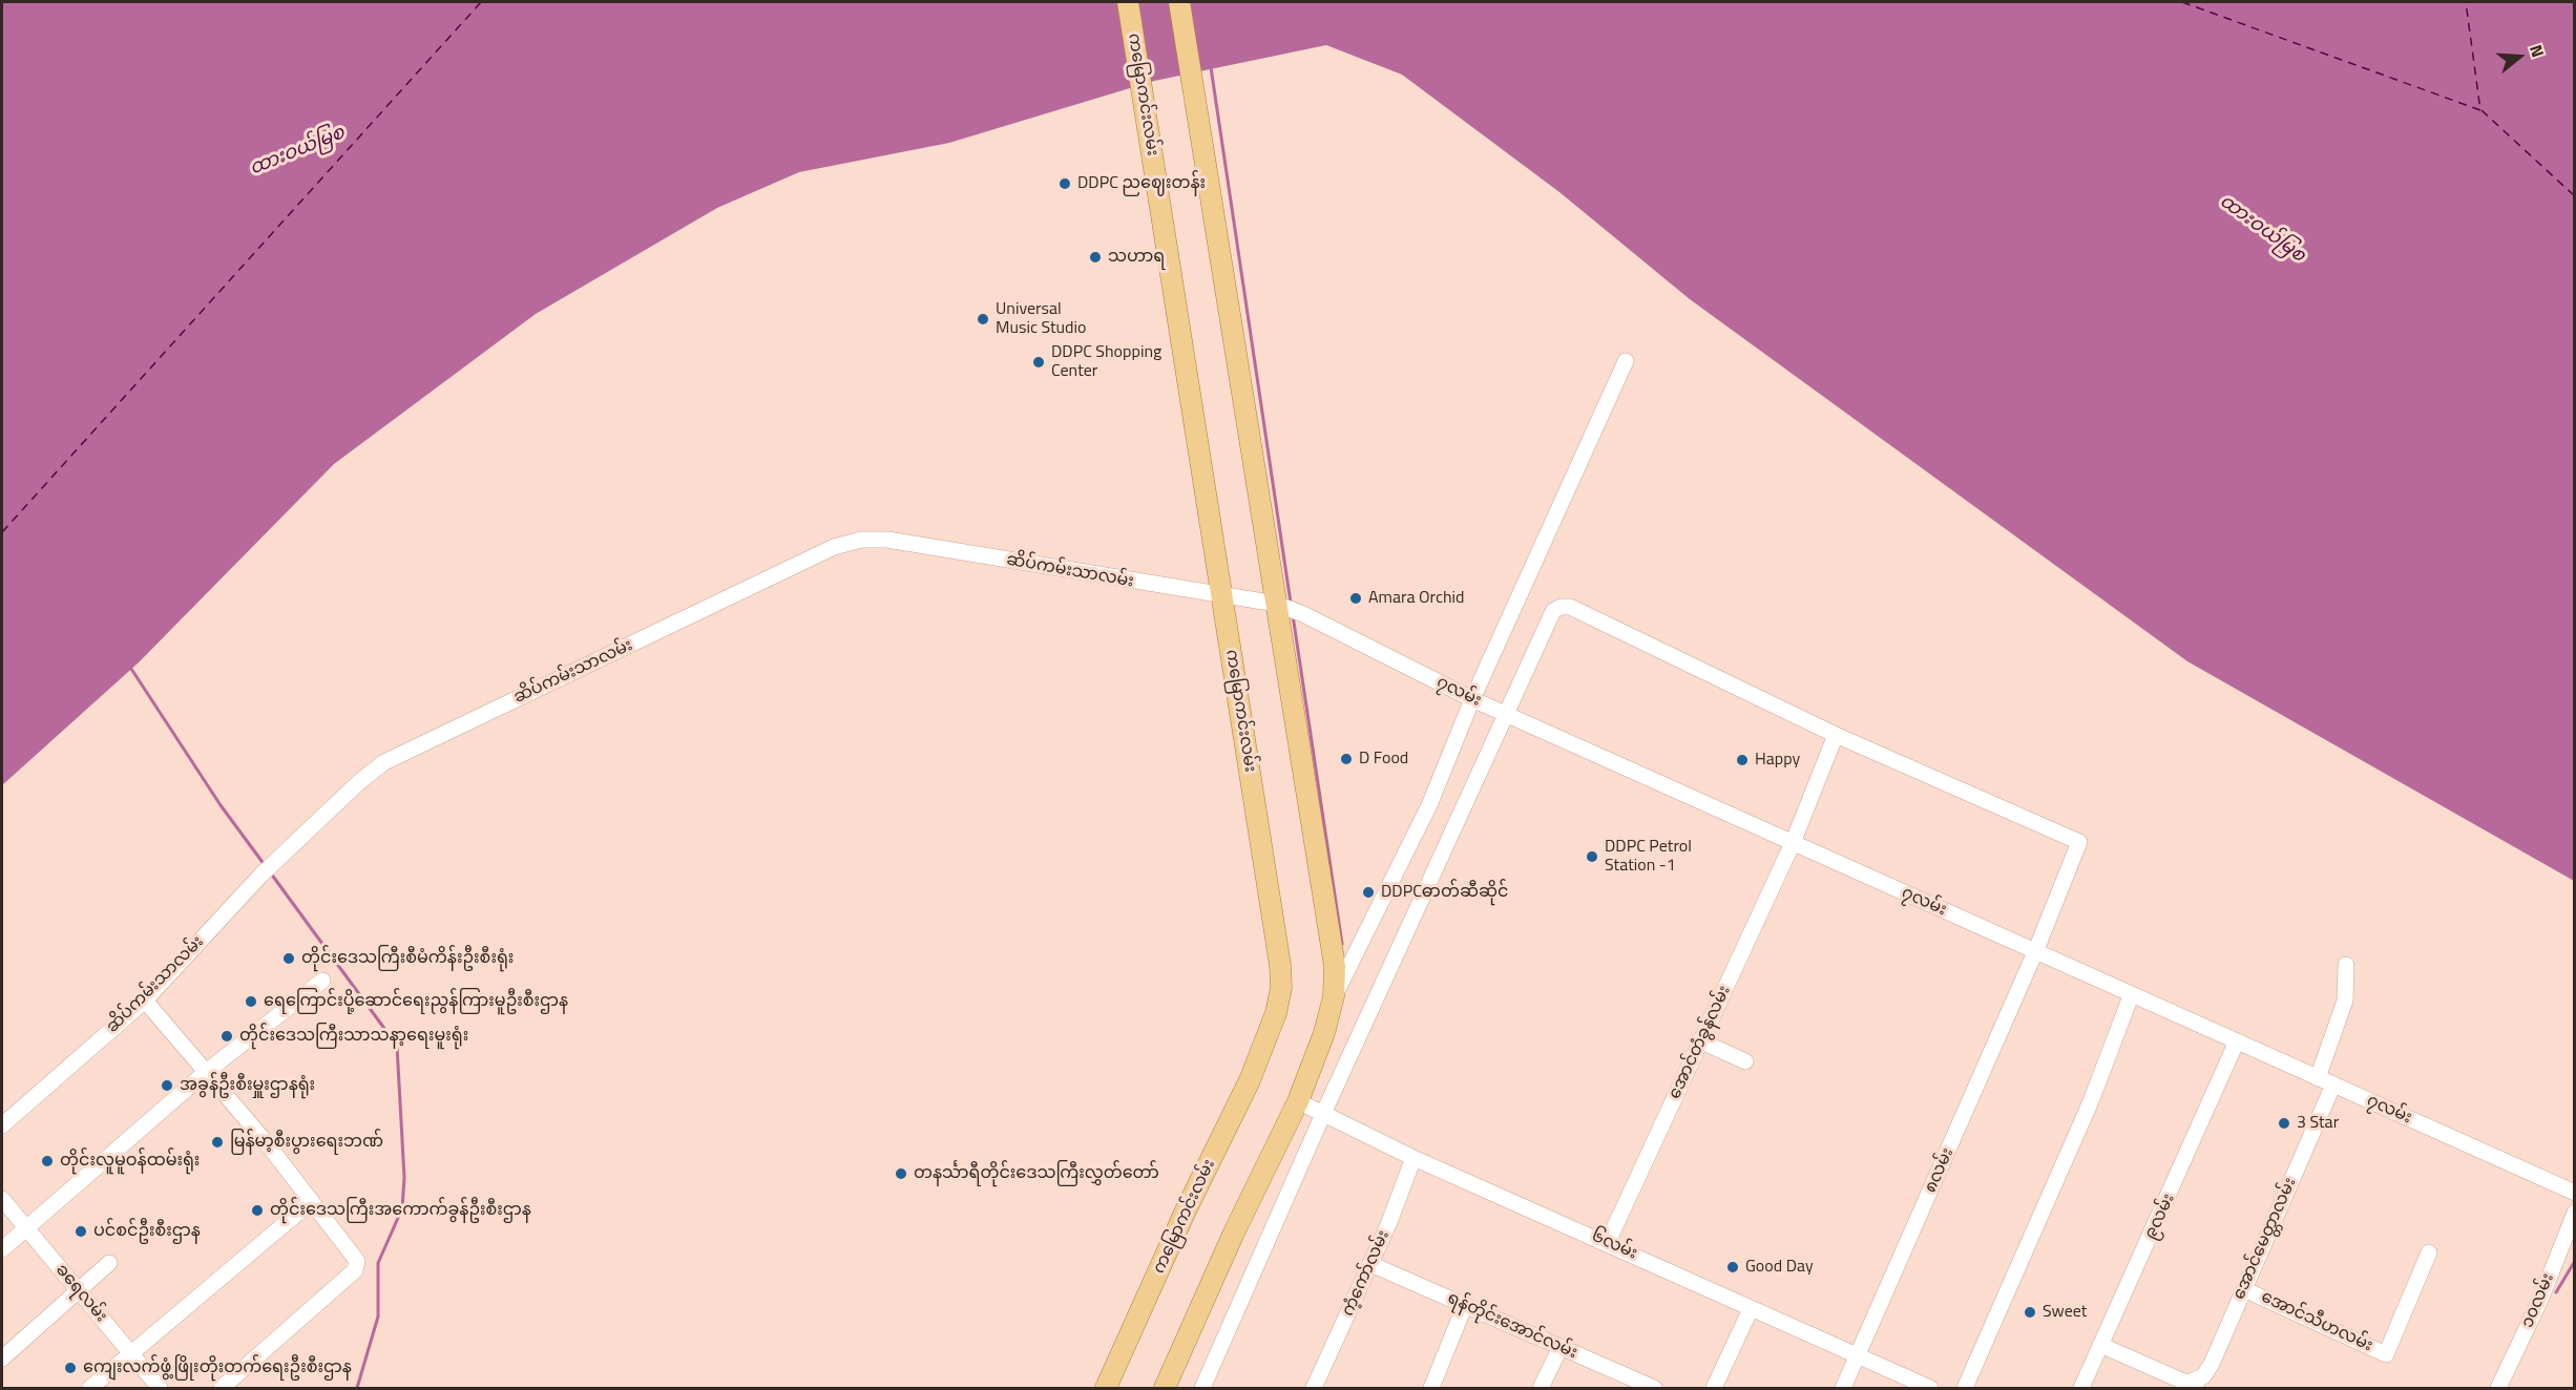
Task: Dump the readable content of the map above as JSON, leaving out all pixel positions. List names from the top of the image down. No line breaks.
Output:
{"streets":{"main road":["ကမြောကင်းလမ်း"],"street":["ဆိပ်ကမ်းသာလမ်း","၇လမ်း","အောင်တံခွန်လမ်း","၈လမ်း","၉လမ်း","အောင်မေတ္တာလမ်း","၆လမ်း","ကံ့ကော်လမ်း","ခရေလမ်း","၁၀လမ်း","အောင်သီဟလမ်း","ရန်တိုင်းအောင်လမ်း"]},"crossings":[["ကမြောကင်းလမ်း","ဆိပ်ကမ်းသာလမ်း"],["ဆိပ်ကမ်းသာလမ်း","၇လမ်း"],["၇လမ်း","အောင်တံခွန်လမ်း"],["၇လမ်း","၈လမ်း"],["၇လမ်း","၉လမ်း"],["၇လမ်း","အောင်မေတ္တာလမ်း"],["အောင်တံခွန်လမ်း","၈လမ်း"],["အောင်တံခွန်လမ်း","၆လမ်း"],["၈လမ်း","၆လမ်း"],["အောင်မေတ္တာလမ်း","အောင်သီဟလမ်း"],["၆လမ်း","ကံ့ကော်လမ်း"],["ကံ့ကော်လမ်း","ရန်တိုင်းအောင်လမ်း"]],"water":["ထားဝယ်မြစ"],"places":["DDPC ညဈေးတန်း","သဟာရ","Universal Music Studio","DDPC Shopping Center","Amara Orchid","D Food","Happy","DDPC Petrol Station -1","DDPCဓာတ်ဆီဆိုင်","တိုင်းဒေသကြီးစီမံကိန်းဦးစီးရုံး","ရေကြောင်းပို့ဆောင်ရေးညွန်ကြားမူဦးစီးဌာန","တိုင်းဒေသကြီးသာသနာ့ရေးမူးရုံး","အခွန်ဦးစီးမှူးဌာနရုံး","3 Star","မြန်မာ့စီးပွားရေးဘဏ်","တိုင်းလူမူဝန်ထမ်းရုံး","တနင်္သာရီတိုင်းဒေသကြီးလွှတ်တော်","တိုင်းဒေသကြီးအကောက်ခွန်ဦးစီးဌာန","ပင်စင်ဦးစီးဌာန","Good Day","Sweet","ကျေးလက်ဖွံ့ဖြိုးတိုးတက်ရေးဦးစီးဌာန"],"north":"right"}
